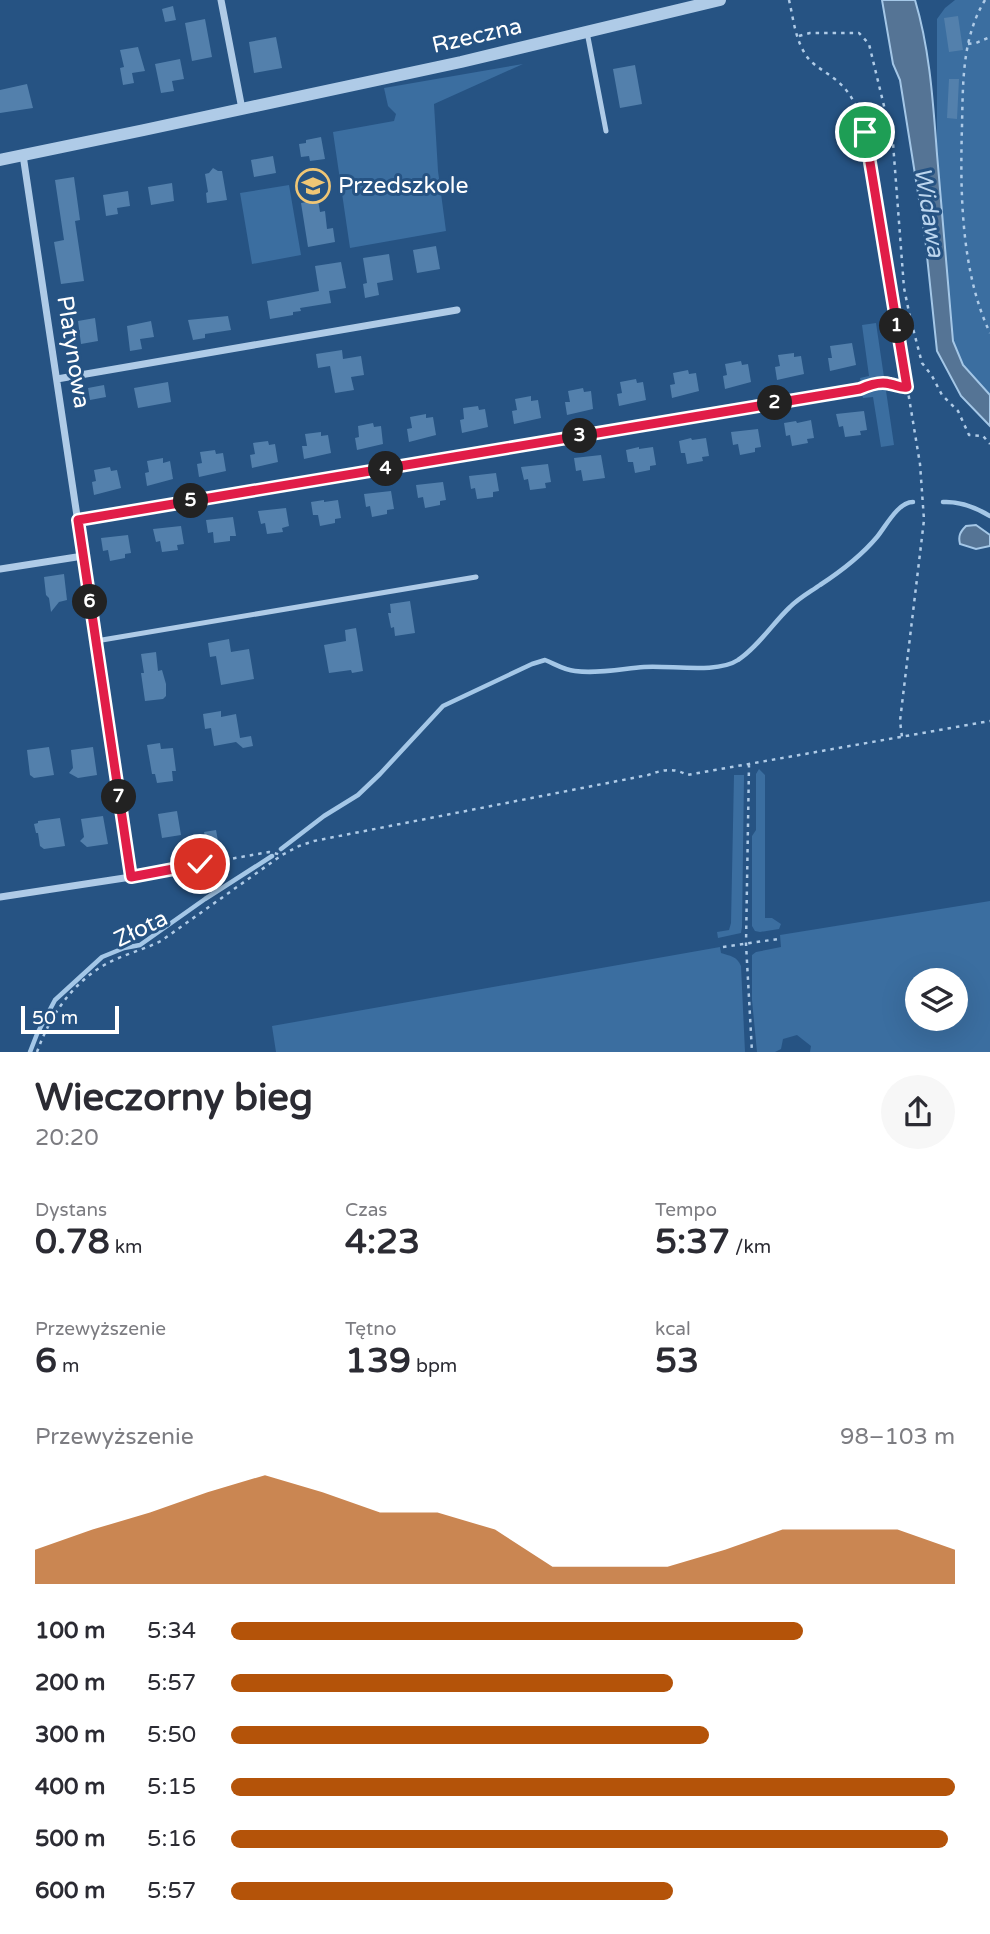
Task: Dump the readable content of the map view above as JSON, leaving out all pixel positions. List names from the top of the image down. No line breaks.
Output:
{"streets":{"street":["Rzeczna","Platynowa"],"path":["Złota"]},"crossings":[["Rzeczna","Platynowa"]],"water":["Widawa"],"places":{"school or university":["Przedszkole"]},"scale_bar":"50 m","page":{"pins":["1","2","3","4","5","6","7"],"scale":"50 m","heading":["Wieczorny bieg","20:20"],"stats":[["Dystans","0.78 km"],["Czas","4:23"],["Tempo","5:37 /km"],["Przewyższenie","6 m"],["Tętno","139 bpm"],["kcal","53"]],"chart":["Przewyższenie","98–103 m"],"list":[{"name":"100 m","note":"5:34"},{"name":"200 m","note":"5:57"},{"name":"300 m","note":"5:50"},{"name":"400 m","note":"5:15"},{"name":"500 m","note":"5:16"},{"name":"600 m","note":"5:57"}]}}
